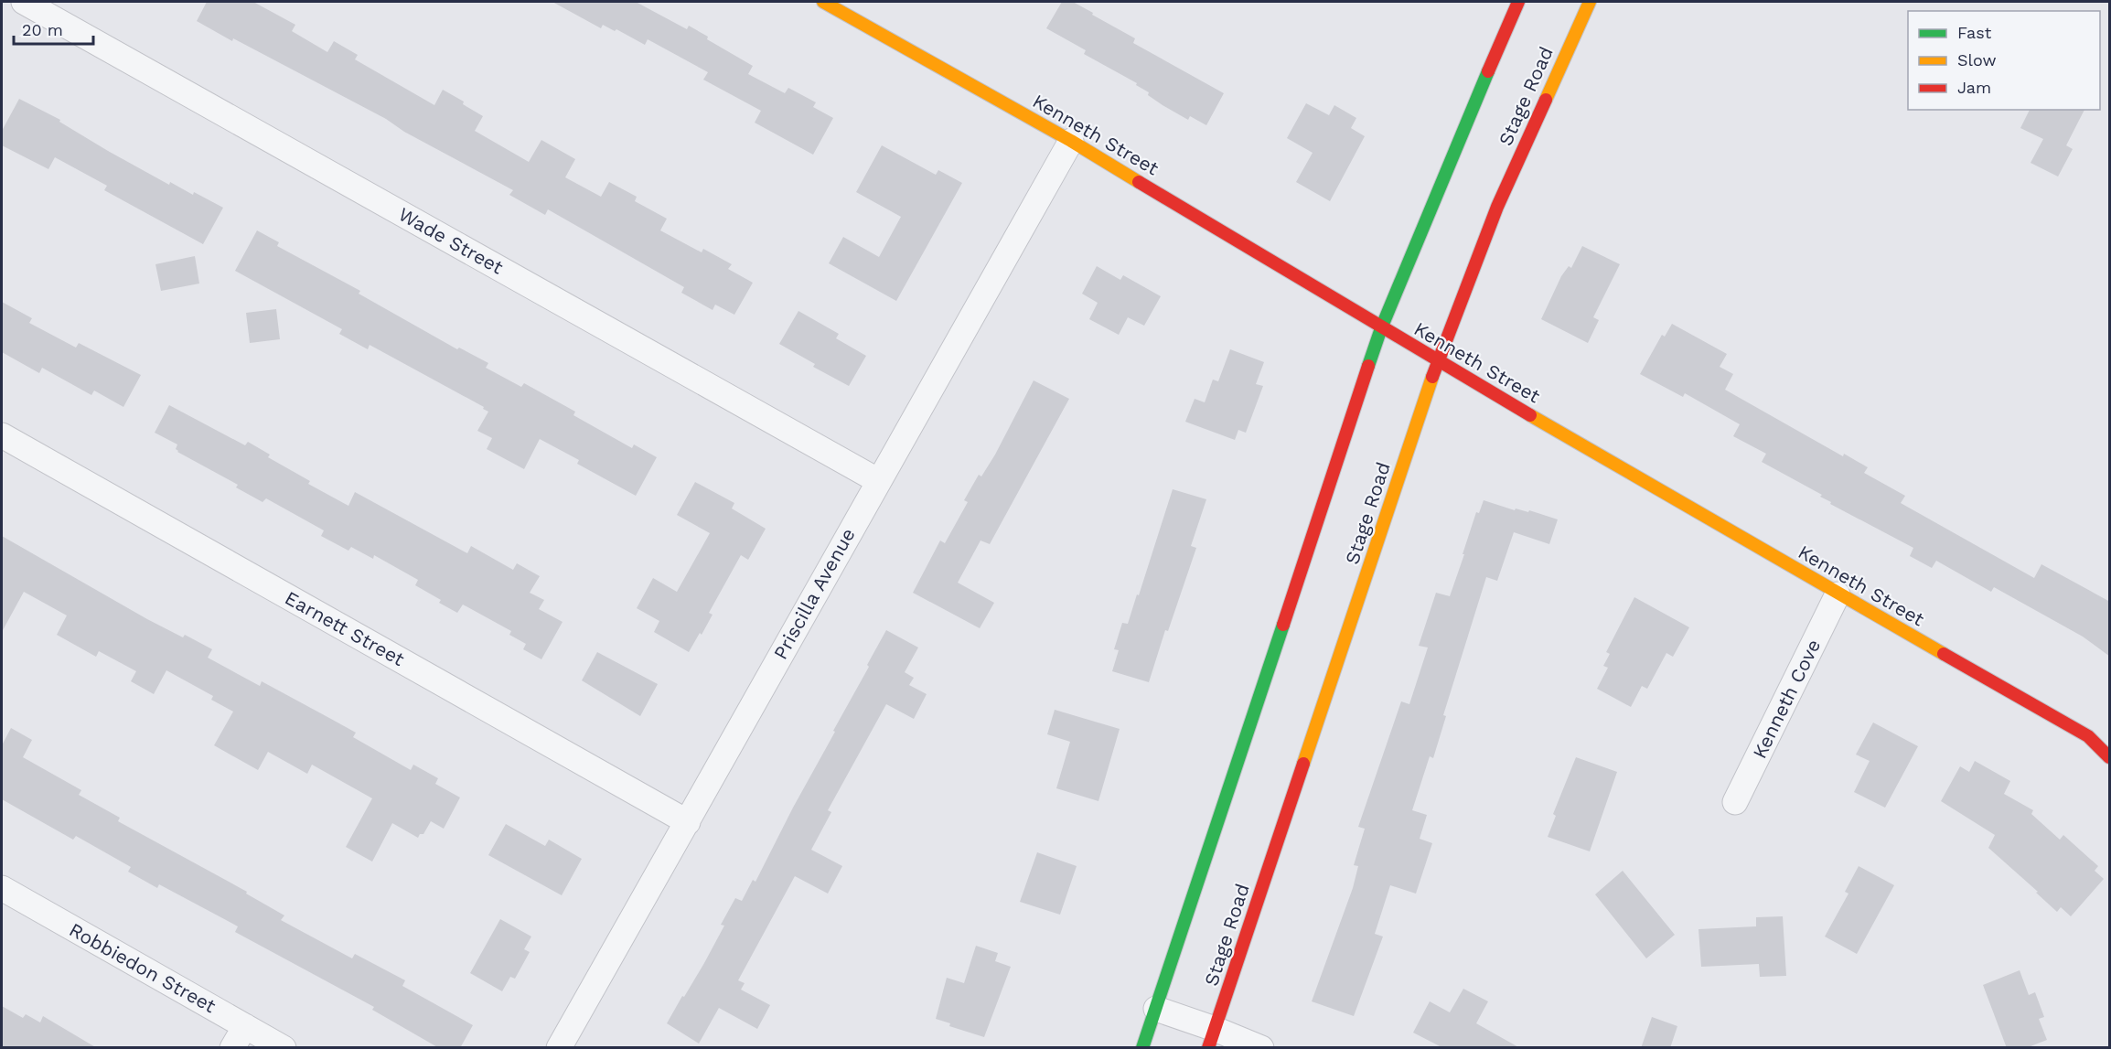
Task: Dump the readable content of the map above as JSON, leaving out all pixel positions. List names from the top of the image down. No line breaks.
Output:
{"streets":{"main road":["Stage Road","Kenneth Street"],"street":["Wade Street","Priscilla Avenue","Earnett Street","Kenneth Cove","Robbiedon Street"]},"crossings":[["Stage Road","Kenneth Street"],["Kenneth Street","Priscilla Avenue"],["Kenneth Street","Kenneth Cove"],["Wade Street","Priscilla Avenue"],["Priscilla Avenue","Earnett Street"]],"legend":["Fast","Slow","Jam"],"scale_bar":"20 m"}
